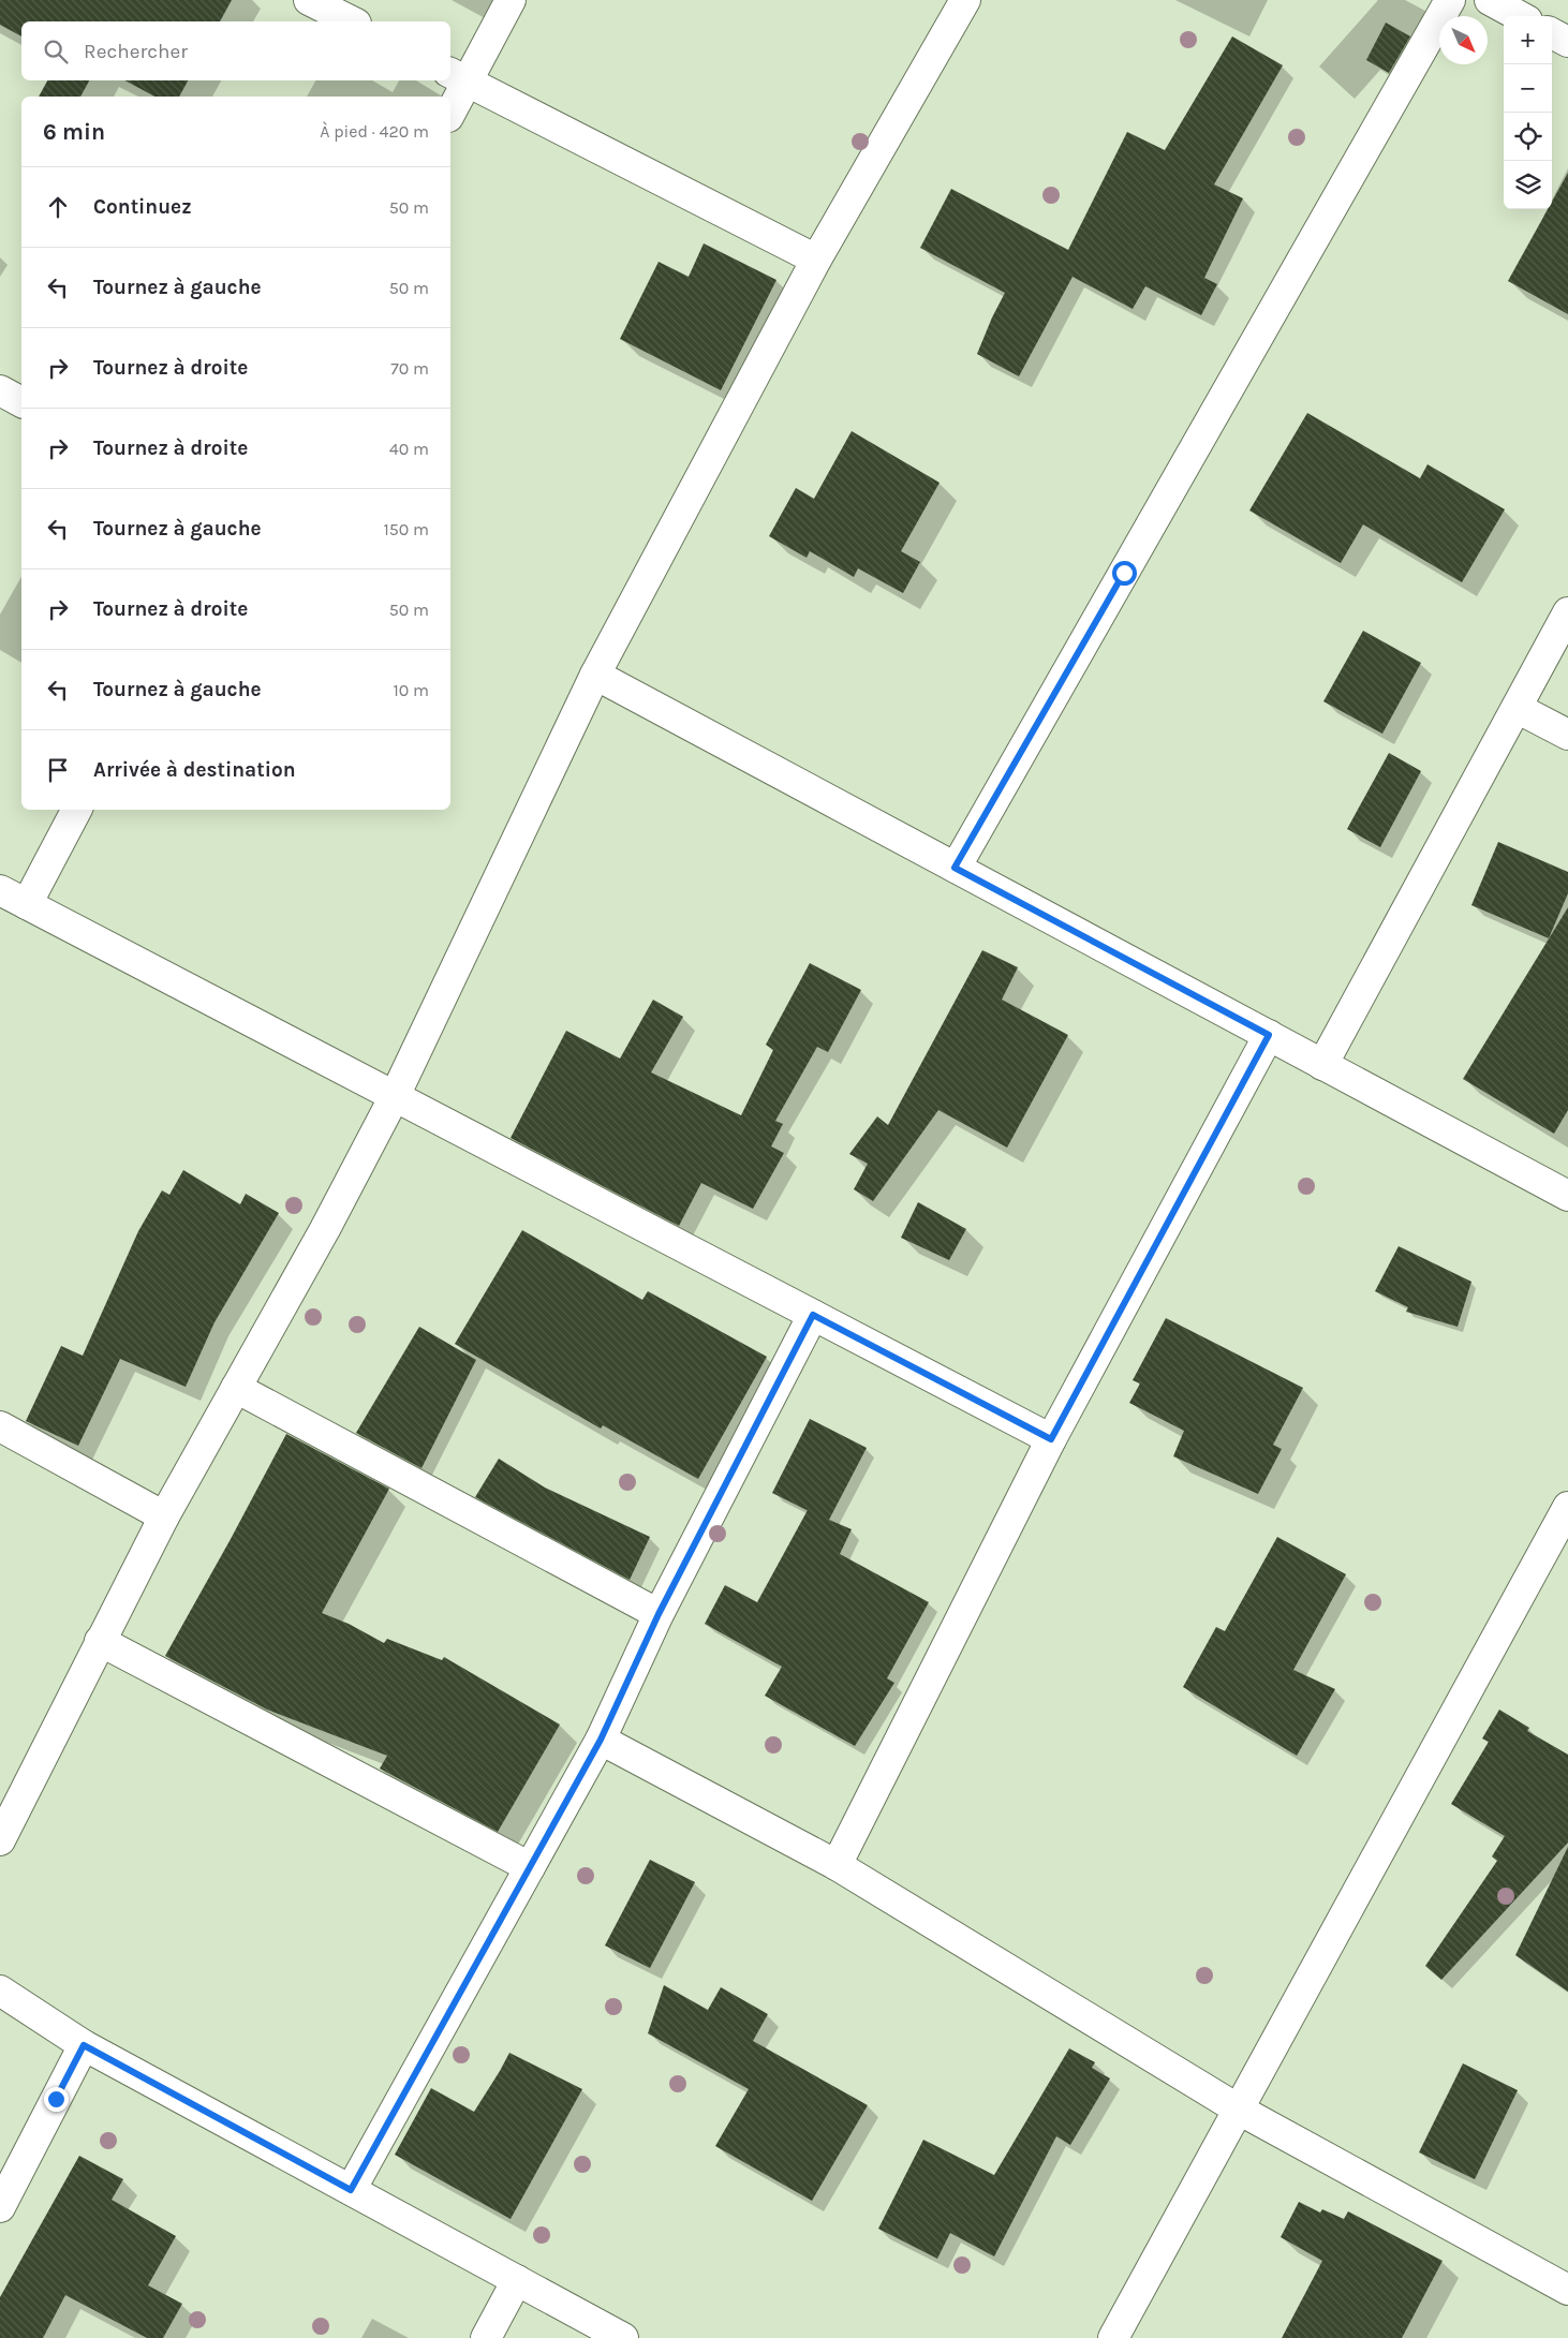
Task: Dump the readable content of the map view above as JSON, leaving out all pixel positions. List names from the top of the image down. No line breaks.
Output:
{"north":"bottom right","page":{"map_buttons":["+","−"],"search":"Rechercher","heading":["6 min","À pied · 420 m"],"list":[["Continuez","50 m"],["Tournez à gauche","50 m"],["Tournez à droite","70 m"],["Tournez à droite","40 m"],["Tournez à gauche","150 m"],["Tournez à droite","50 m"],["Tournez à gauche","10 m"],"Arrivée à destination"]}}
